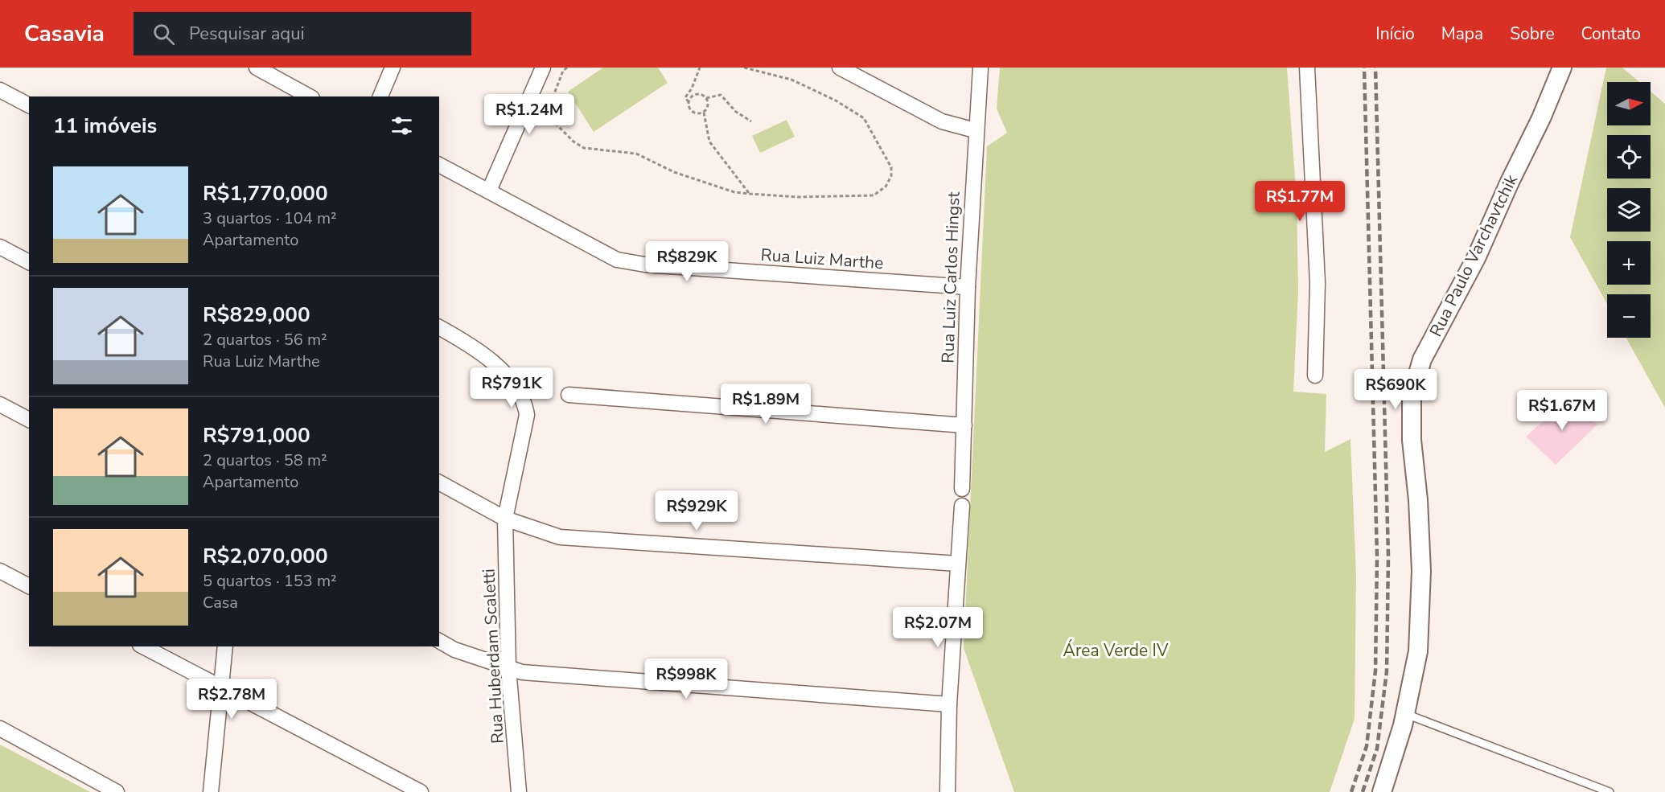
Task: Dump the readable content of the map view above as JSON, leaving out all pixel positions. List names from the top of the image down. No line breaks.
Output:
{"streets":{"street":["Rua Paulo Varchavtchik","Rua Luiz Marthe","Rua Luiz Carlos Hingst","Rua Huberdam Scaletti"]},"crossings":[["Rua Luiz Marthe","Rua Luiz Carlos Hingst"]],"parks":["Área Verde IV"],"north":"right","page":{"header":"Casavia","search":"Pesquisar aqui","nav":["Início","Mapa","Sobre","Contato"],"map_buttons":["+","−"],"price":["R$1.24M","R$1.77M","R$829K","R$791K","R$690K","R$1.89M","R$1.67M","R$929K","R$2.07M","R$998K","R$2.78M"],"heading":"11 imóveis","list":[{"name":"R$1,770,000","note":"3 quartos · 104 m² · Apartamento"},{"name":"R$829,000","note":"2 quartos · 56 m² · Rua Luiz Marthe"},{"name":"R$791,000","note":"2 quartos · 58 m² · Apartamento"},{"name":"R$2,070,000","note":"5 quartos · 153 m² · Casa"}]}}
